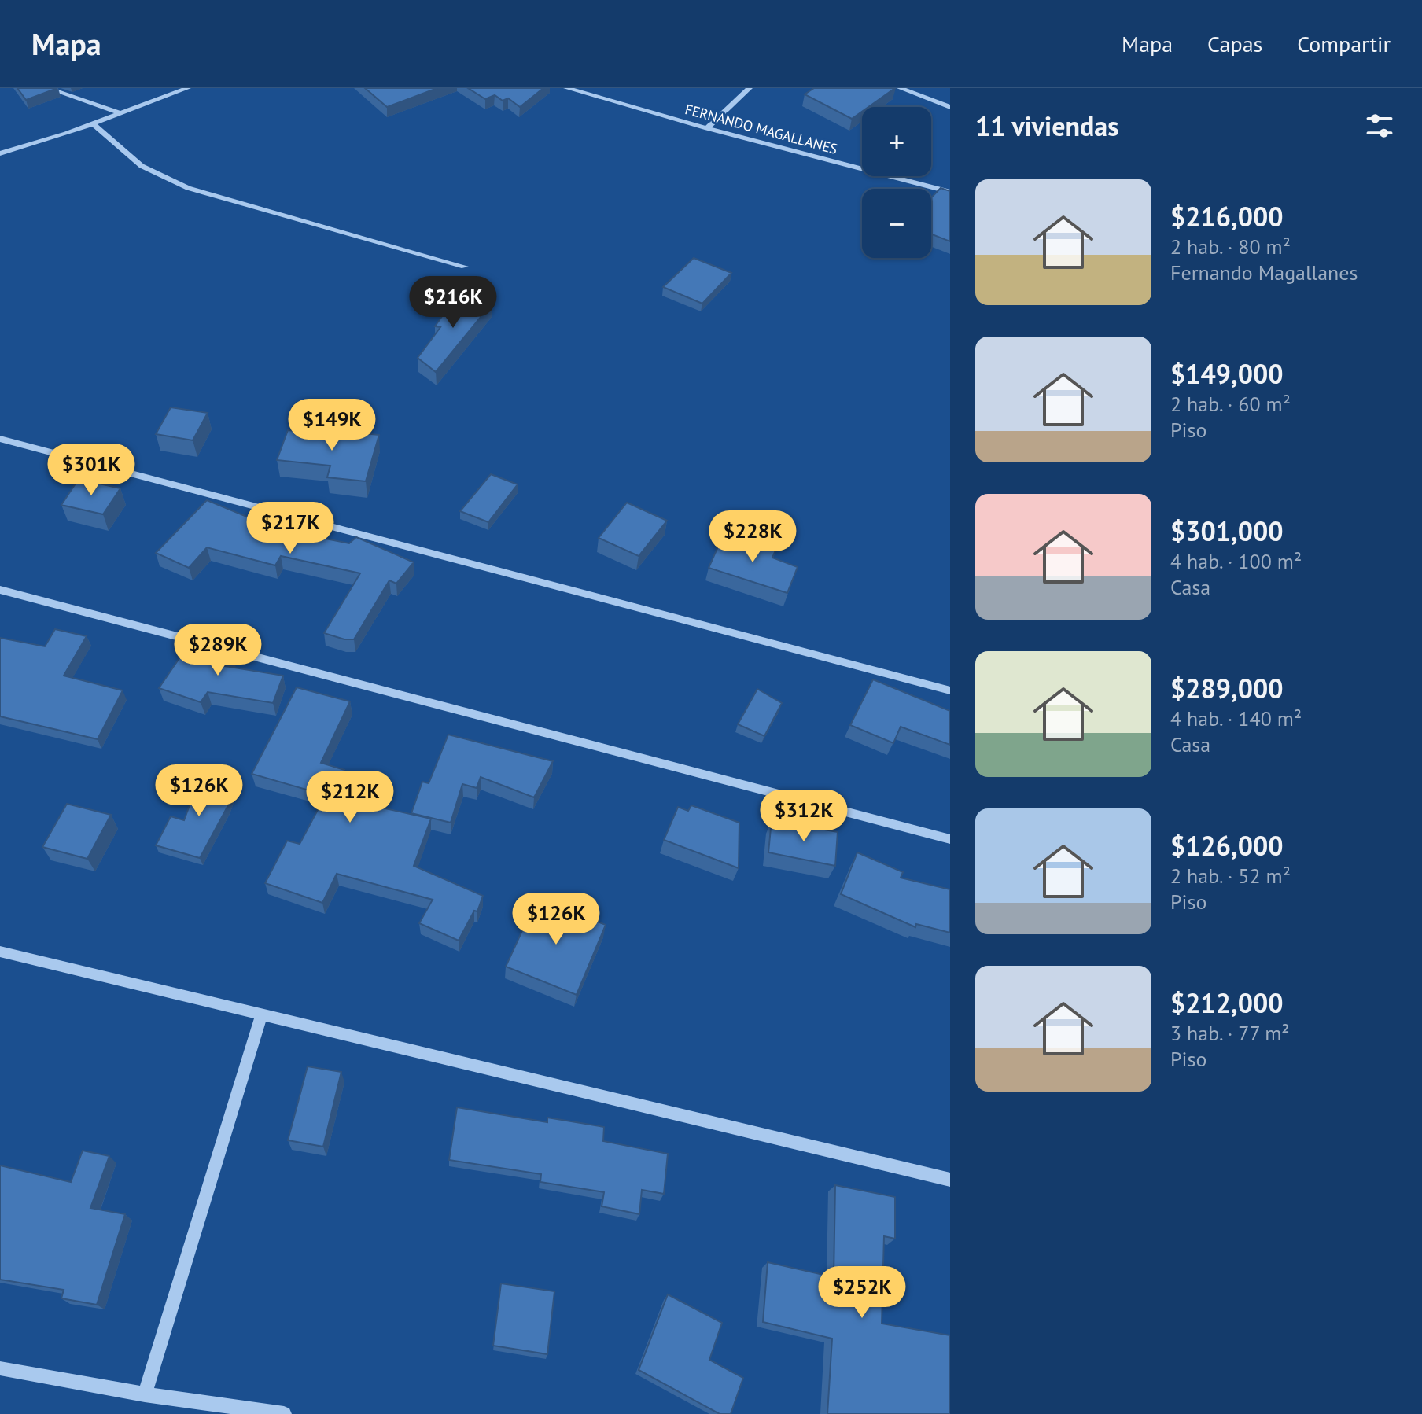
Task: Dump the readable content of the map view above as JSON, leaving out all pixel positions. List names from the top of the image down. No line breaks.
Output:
{"streets":{"street":["FERNANDO MAGALLANES"]},"page":{"header":"Mapa","nav":["Mapa","Capas","Compartir"],"heading":"11 viviendas","map_buttons":["+","−"],"list":[{"name":"$216,000","note":"2 hab. · 80 m² · Fernando Magallanes"},{"name":"$149,000","note":"2 hab. · 60 m² · Piso"},{"name":"$301,000","note":"4 hab. · 100 m² · Casa"},{"name":"$289,000","note":"4 hab. · 140 m² · Casa"},{"name":"$126,000","note":"2 hab. · 52 m² · Piso"},{"name":"$212,000","note":"3 hab. · 77 m² · Piso"}],"price":["$216K","$149K","$301K","$217K","$228K","$289K","$126K","$212K","$312K","$126K","$252K"]}}
